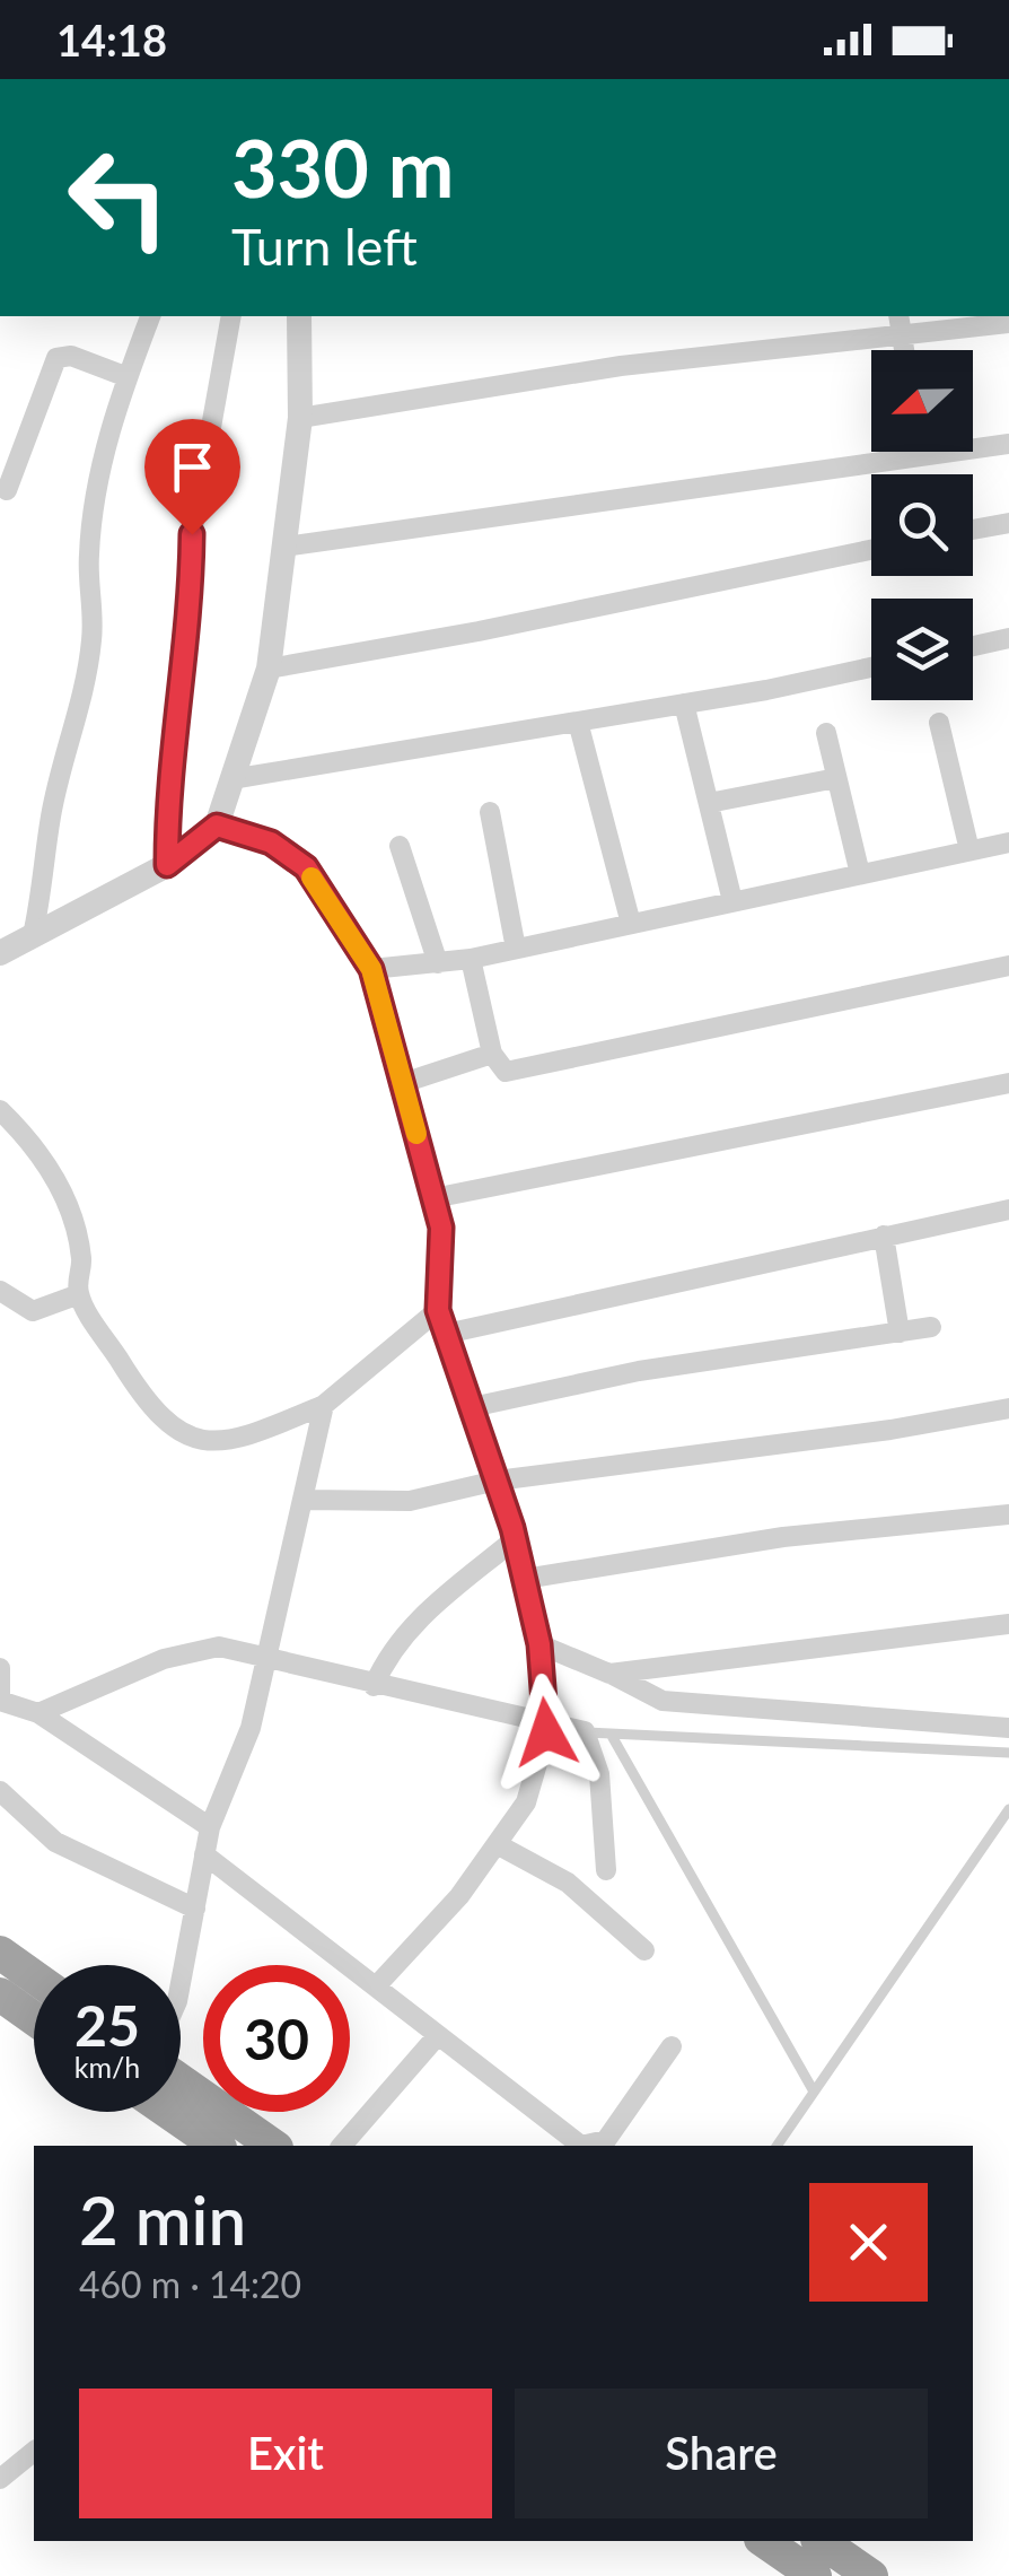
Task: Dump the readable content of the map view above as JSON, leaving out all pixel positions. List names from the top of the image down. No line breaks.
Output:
{"north":"left","page":{"status":"14:18","turn":["330 m","Turn left"],"speed":"25 km/h","limit":"30","heading":["2 min","460 m · 14:20"],"buttons":["Exit","Share"]}}
